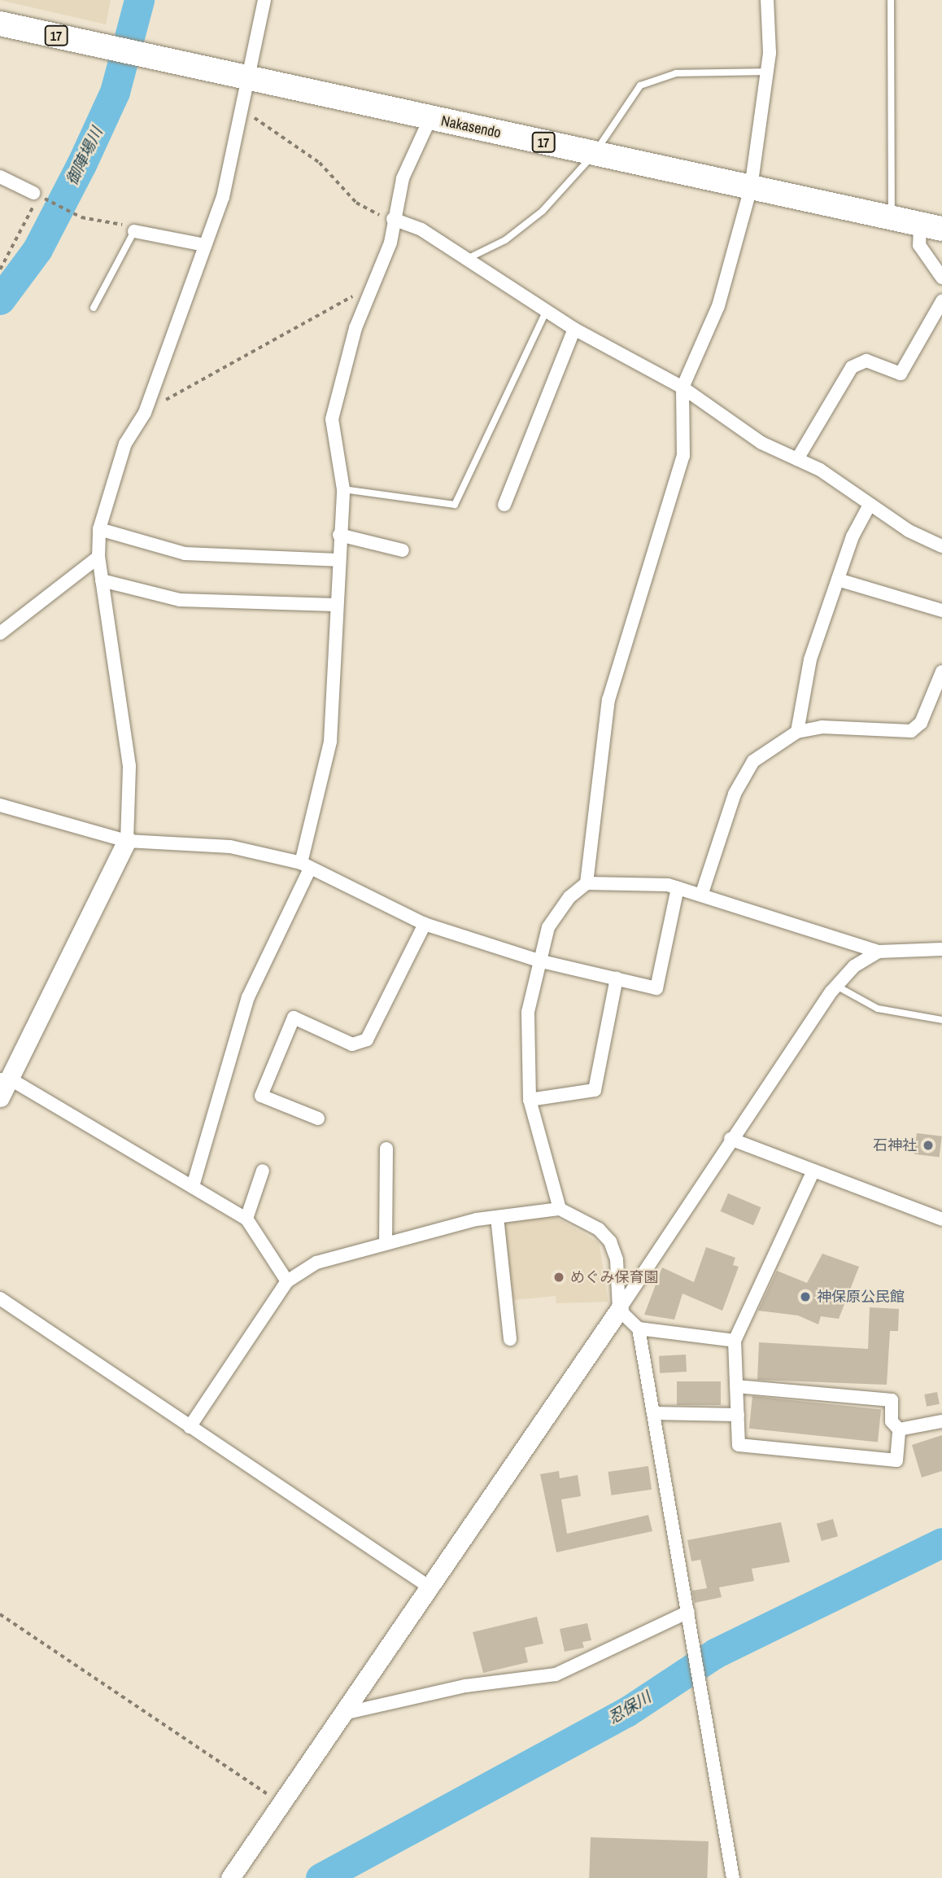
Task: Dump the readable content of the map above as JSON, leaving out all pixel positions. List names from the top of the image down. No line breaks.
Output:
{"streets":{"highway":["17","Nakasendo"]},"water":["御陣場川","忍保川"],"places":["石神社","めぐみ保育園","神保原公民館"]}
